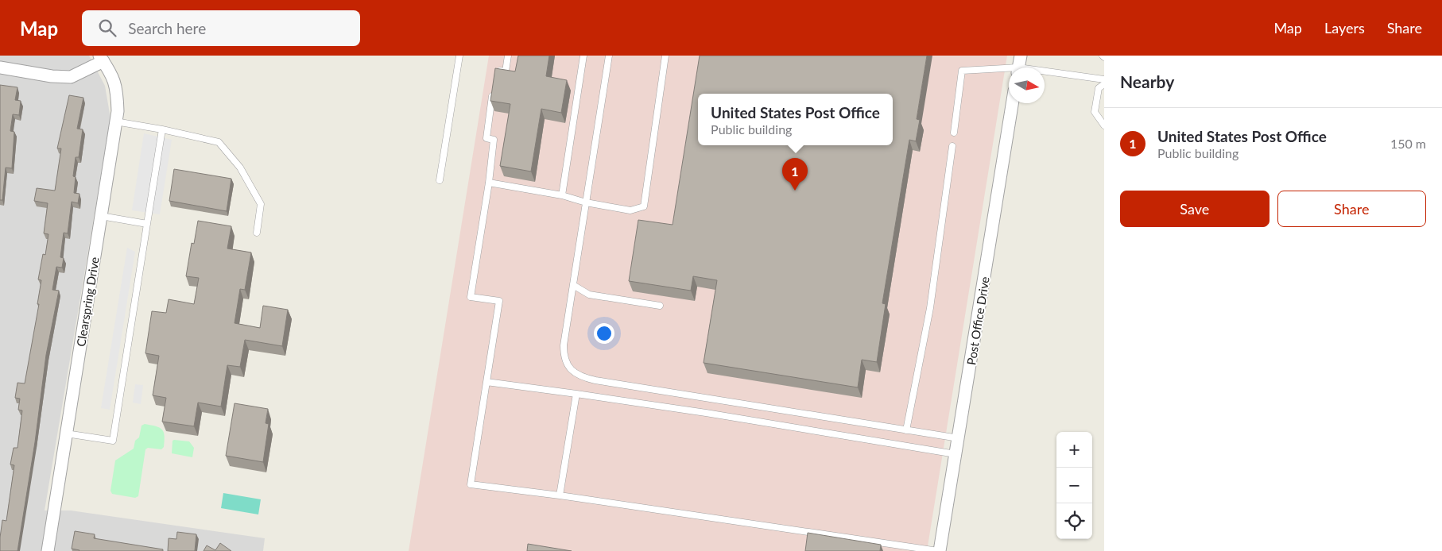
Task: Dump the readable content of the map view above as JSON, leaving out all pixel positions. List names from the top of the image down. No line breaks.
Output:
{"streets":{"street":["Clearspring Drive","Post Office Drive"]},"north":"right","page":{"header":"Map","search":"Search here","nav":["Map","Layers","Share"],"heading":"Nearby","popup":["United States Post Office","Public building"],"list":[{"mark":"1","name":"United States Post Office","note":"Public building","value":"150 m"}],"pins":"1","buttons":["Save","Share"],"map_buttons":["+","−"]}}
